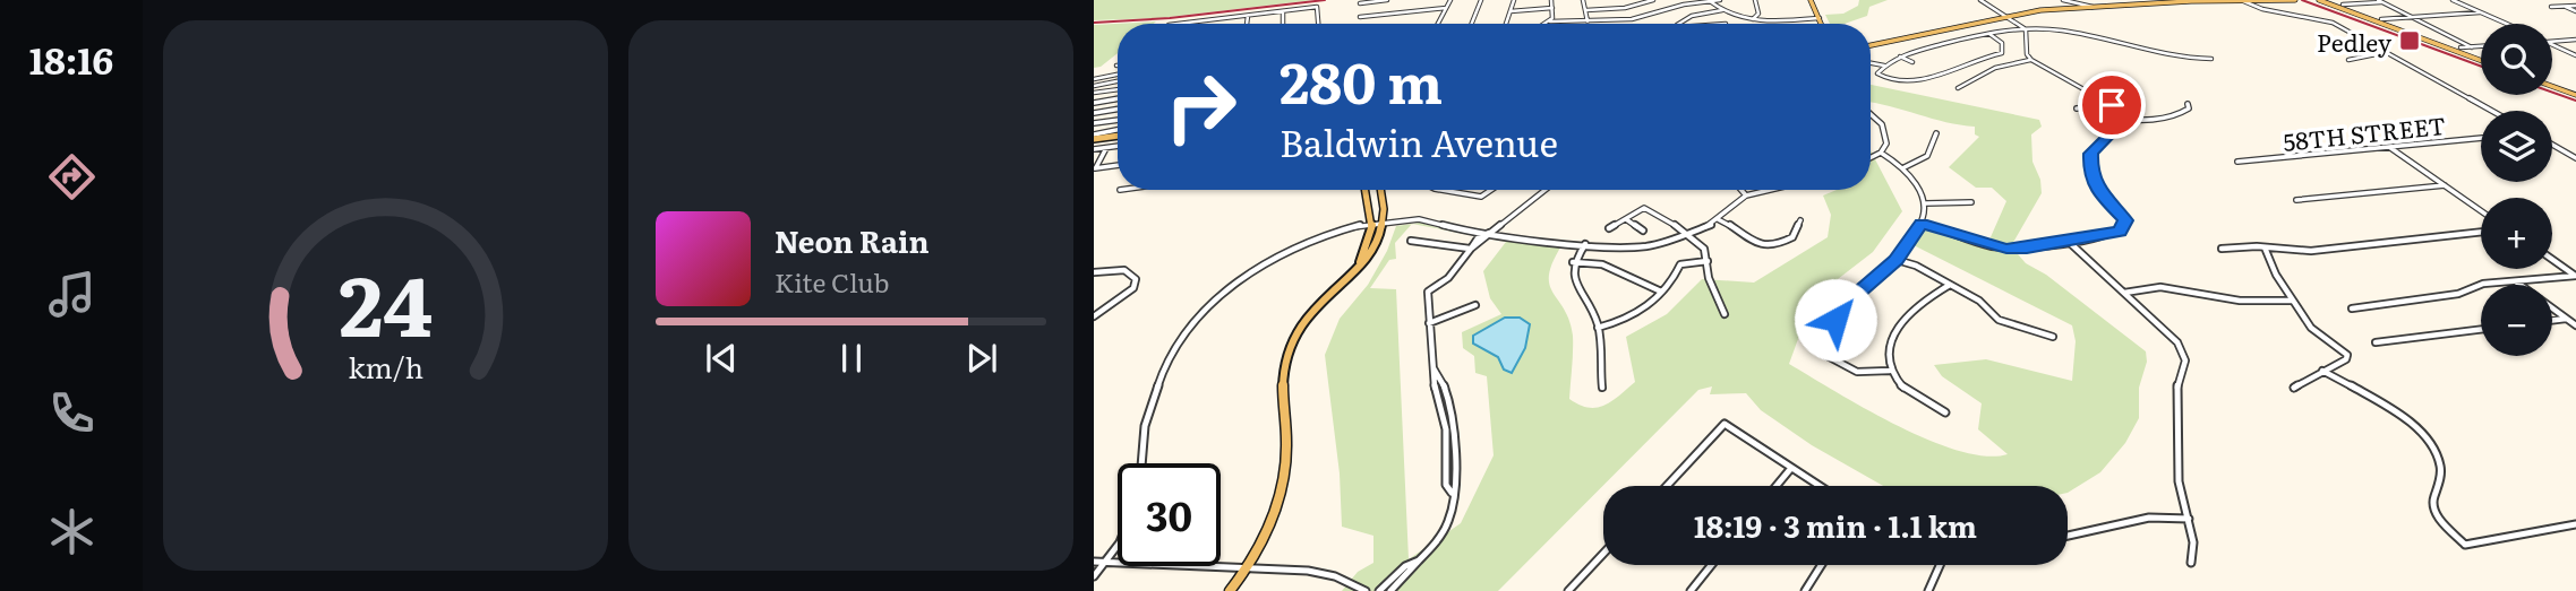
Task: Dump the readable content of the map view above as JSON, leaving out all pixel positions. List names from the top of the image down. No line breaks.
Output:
{"streets":{"street":["58TH STREET"]},"places":{"transit":["Pedley"]},"page":{"tabs":"18:16","map_buttons":["+","−"],"turn":["280 m","Baldwin Avenue"],"song":["Neon Rain","Kite Club"],"limit":"30","trip":"18:19 · 3 min · 1.1 km","gauge":["24","km/h"]}}
